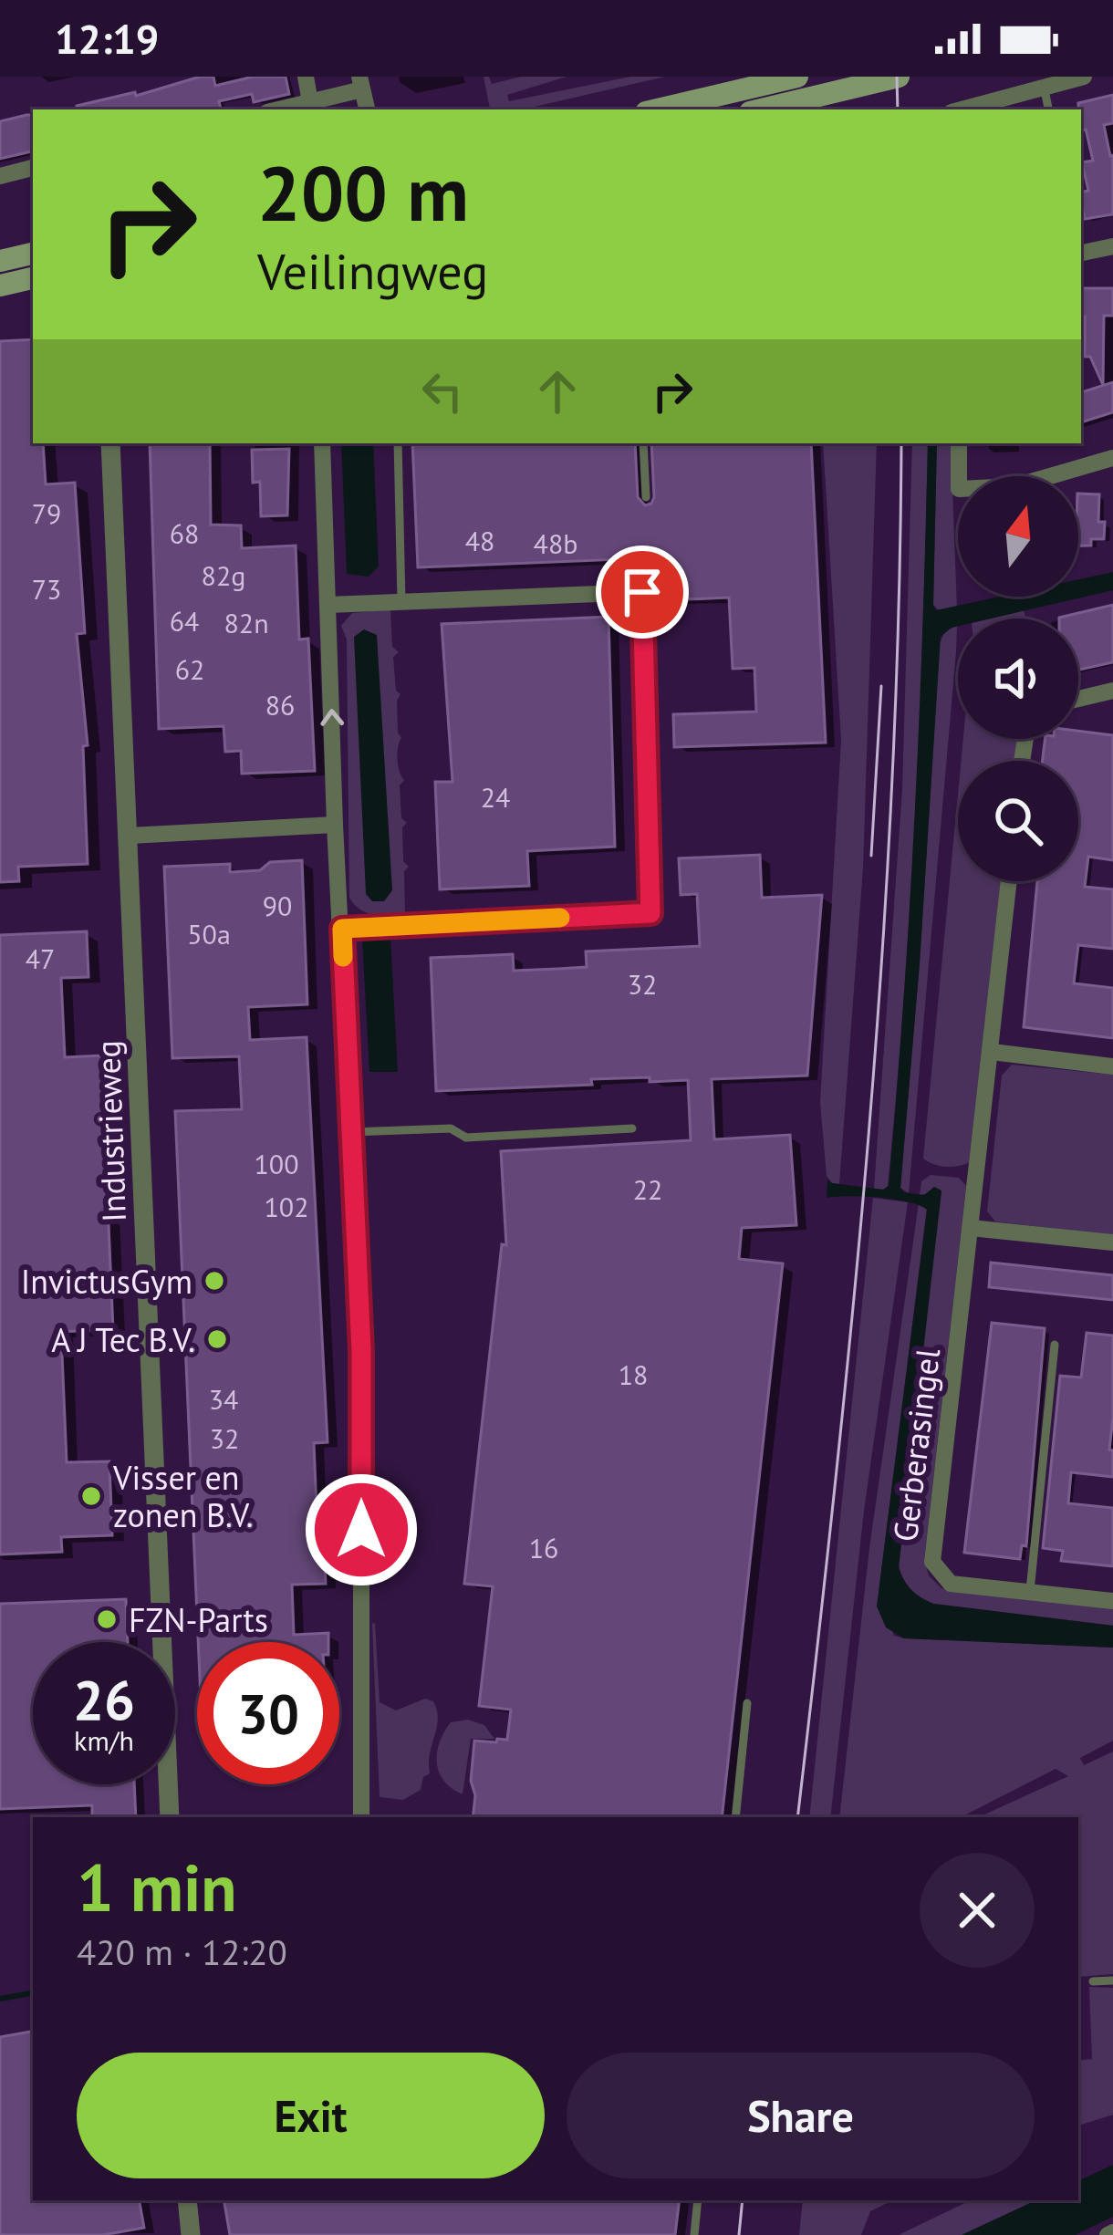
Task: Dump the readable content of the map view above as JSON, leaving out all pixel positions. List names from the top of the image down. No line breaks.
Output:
{"streets":{"street":["Industrieweg","Gerberasingel"]},"places":["InvictusGym","A J Tec B.V.","Visser en zonen B.V.","FZN-Parts"],"house_numbers":["79","68","48","48b","82g","73","64","82n","62","86","24","90","50a","47","32","100","22","102","18","34","32","16"],"north":"top","page":{"status":"12:19","turn":["200 m","Veilingweg"],"speed":"26 km/h","limit":"30","heading":["1 min","420 m · 12:20"],"buttons":["Exit","Share"]}}
